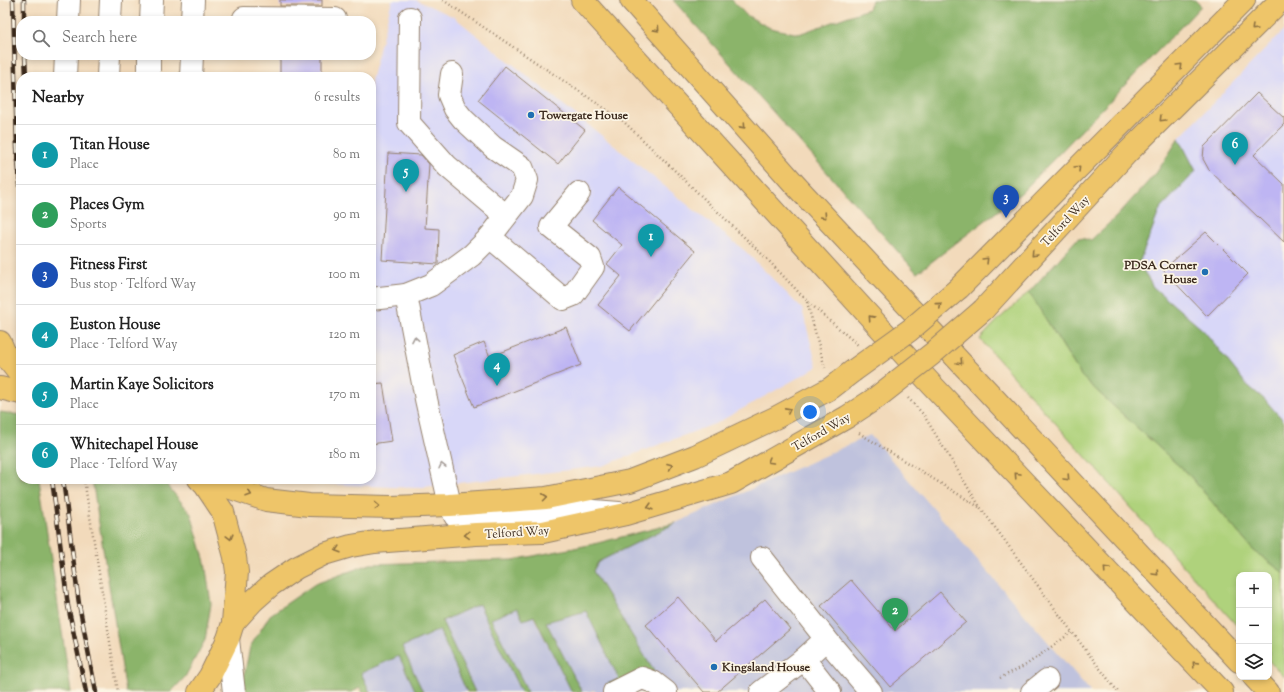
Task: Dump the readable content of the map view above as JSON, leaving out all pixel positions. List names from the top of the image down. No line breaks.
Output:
{"streets":{"main road":["Telford Way"]},"places":["Towergate House","PDSA Corner House","Kingsland House"],"page":{"search":"Search here","heading":["Nearby","6 results"],"list":[{"mark":"1","name":"Titan House","note":"Place","value":"80 m"},{"mark":"2","name":"Places Gym","note":"Sports","value":"90 m"},{"mark":"3","name":"Fitness First","note":"Bus stop · Telford Way","value":"100 m"},{"mark":"4","name":"Euston House","note":"Place · Telford Way","value":"120 m"},{"mark":"5","name":"Martin Kaye Solicitors","note":"Place","value":"170 m"},{"mark":"6","name":"Whitechapel House","note":"Place · Telford Way","value":"180 m"}],"pins":["6","5","3","1","4","2"],"map_buttons":["+","−"]}}
